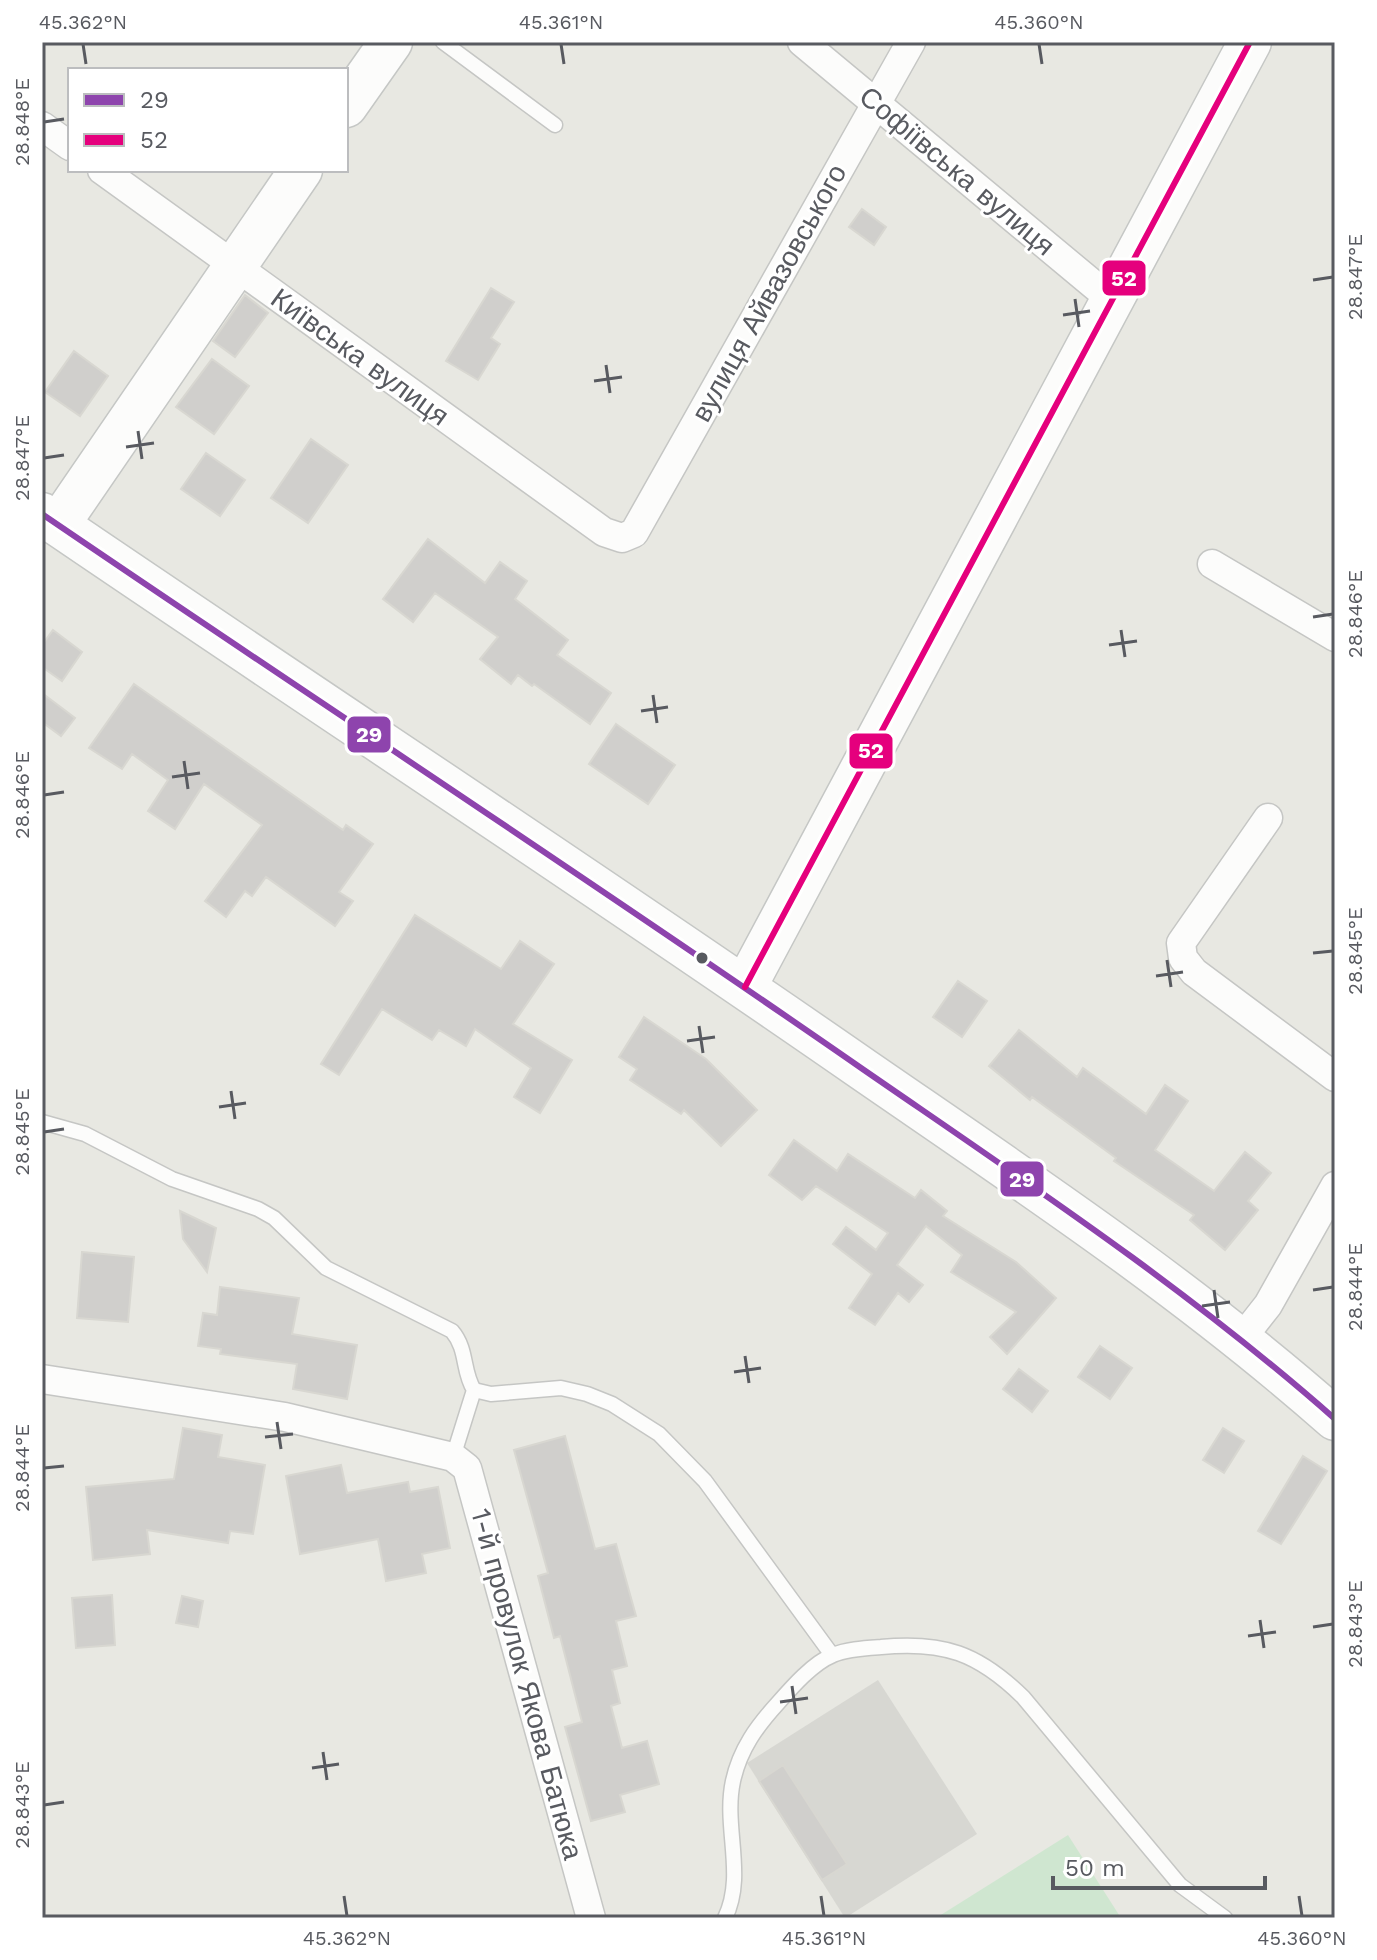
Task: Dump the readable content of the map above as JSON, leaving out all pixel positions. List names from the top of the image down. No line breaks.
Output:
{"streets":{"street":["Софіївська вулиця","вулиця Айвазовського","Київська вулиця","1-й провулок Якова Батюка"]},"crossings":[["Софіївська вулиця","вулиця Айвазовського"],["вулиця Айвазовського","Київська вулиця"]],"lines":["transit line 52","transit line 29"],"legend":["29","52"],"scale_bar":"50 m","coordinates":["45.362°N","45.361°N","45.360°N","28.848°E","28.847°E","28.846°E","28.845°E","28.844°E","28.843°E"]}
